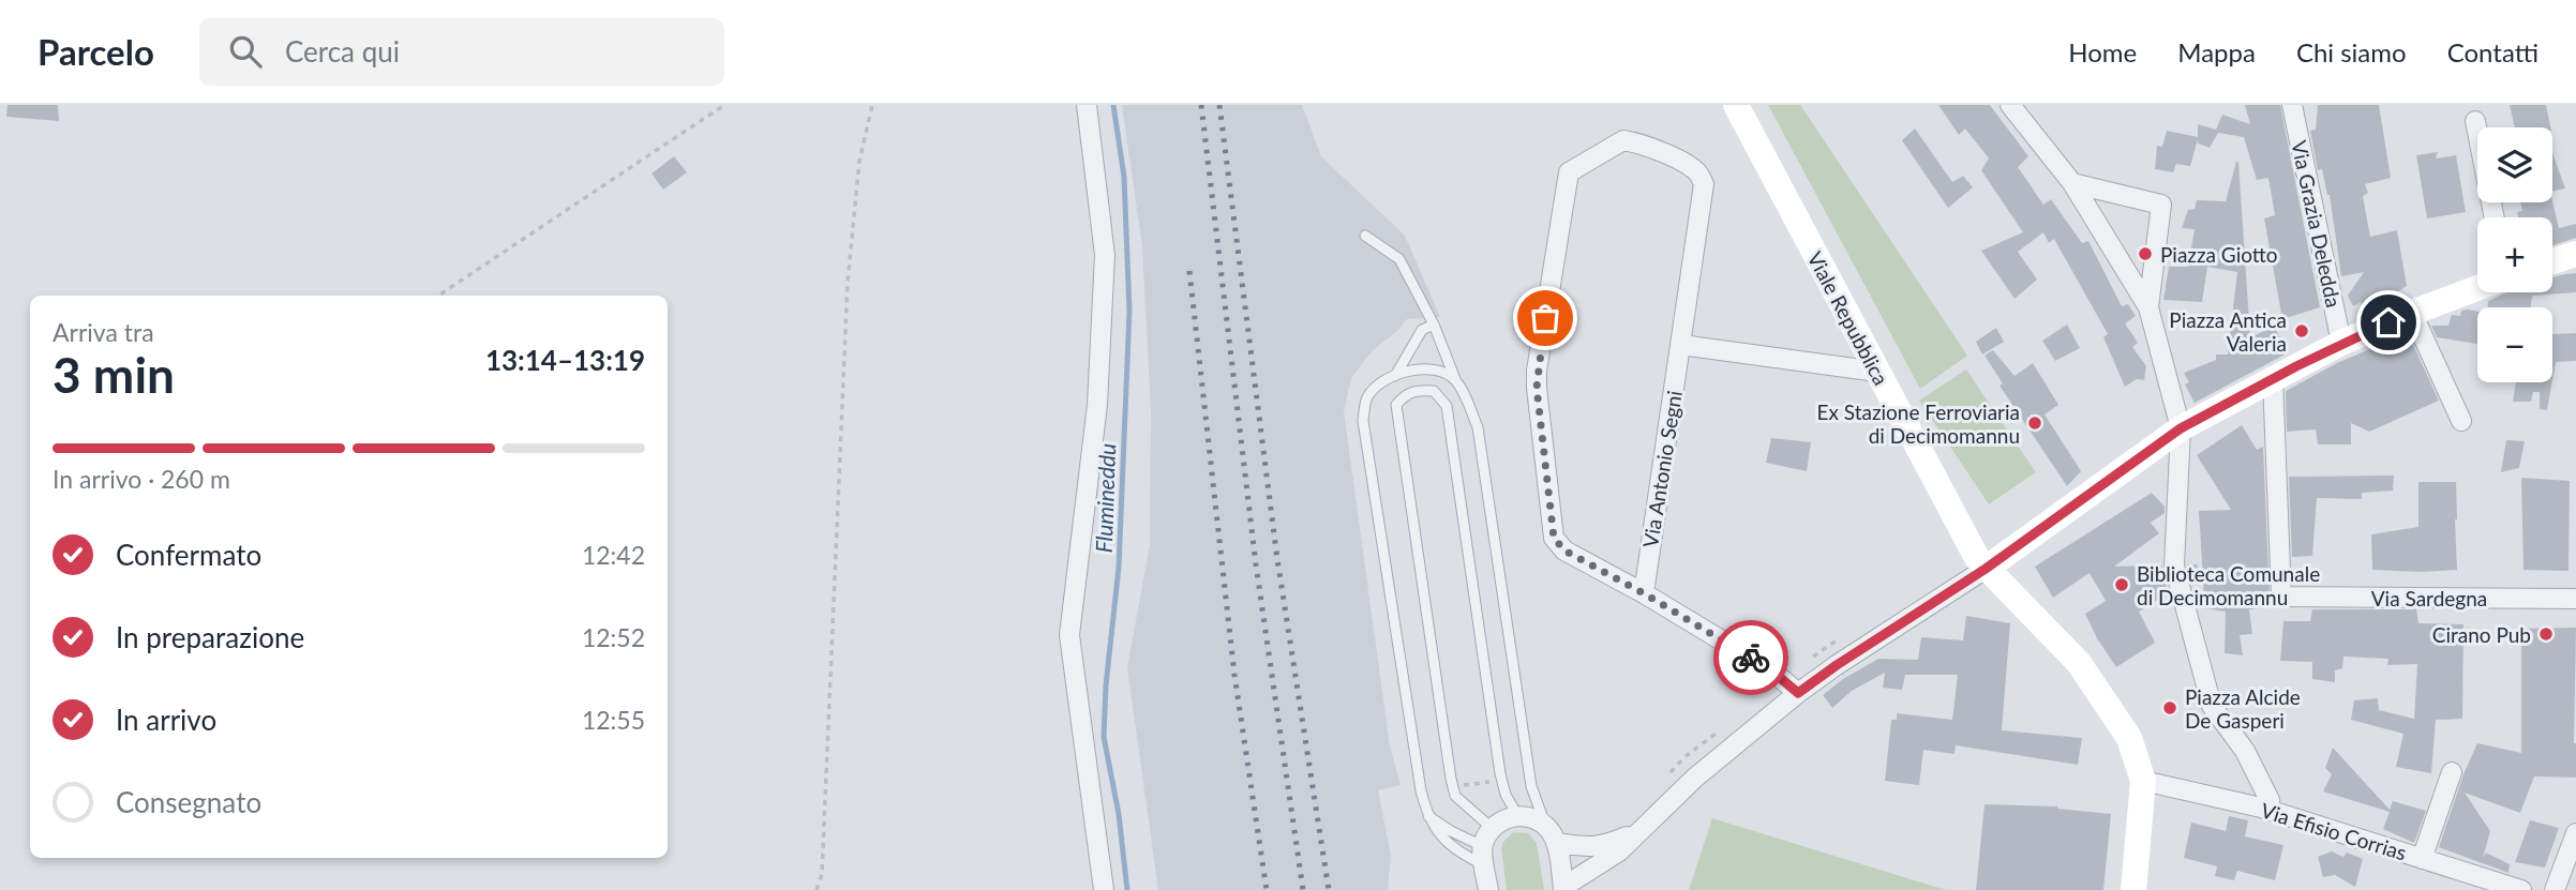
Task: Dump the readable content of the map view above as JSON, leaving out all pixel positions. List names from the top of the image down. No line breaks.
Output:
{"streets":{"main road":["Viale Repubblica"],"street":["Via Grazia Deledda","Via Antonio Segni","Via Sardegna","Via Efisio Corrias"]},"crossings":[["Viale Repubblica","Via Efisio Corrias"]],"water":["Flumineddu"],"places":["Piazza Giotto","Piazza Antica Valeria","Ex Stazione Ferroviaria di Decimomannu","Biblioteca Comunale di Decimomannu","Cirano Pub","Piazza Alcide De Gasperi"],"page":{"header":"Parcelo","search":"Cerca qui","nav":["Home","Mappa","Chi siamo","Contatti"],"map_buttons":["+","−"],"heading":["3 min","Arriva tra","13:14–13:19"],"bar":"In arrivo · 260 m","list":[["Confermato","12:42"],["In preparazione","12:52"],["In arrivo","12:55"],"Consegnato"]}}
